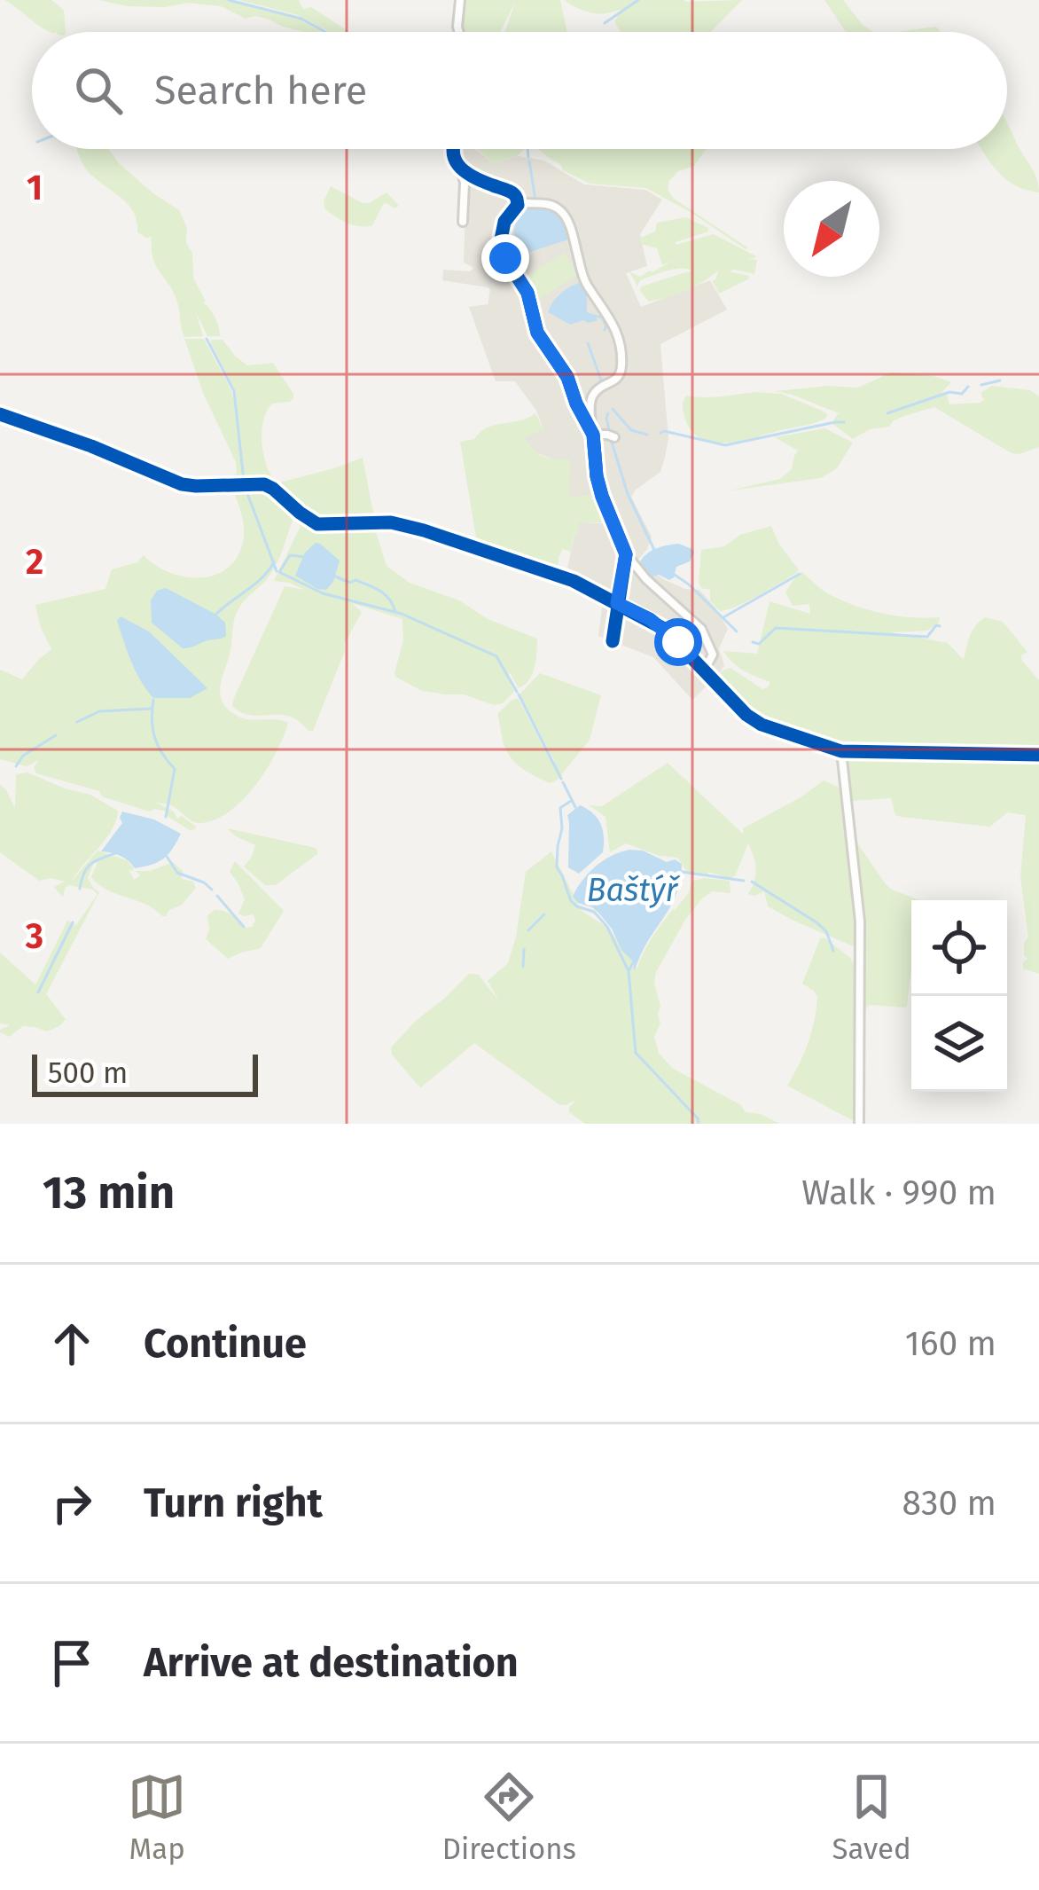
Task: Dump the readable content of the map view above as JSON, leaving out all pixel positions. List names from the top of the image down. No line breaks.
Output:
{"water":["Baštýř"],"scale_bar":"500 m","north":"bottom left","page":{"search":"Search here","scale":"500 m","heading":["13 min","Walk · 990 m"],"list":[["Continue","160 m"],["Turn right","830 m"],"Arrive at destination"],"nav":["Map","Directions","Saved"]},"grid":{"rows":["1","2","3"]}}
